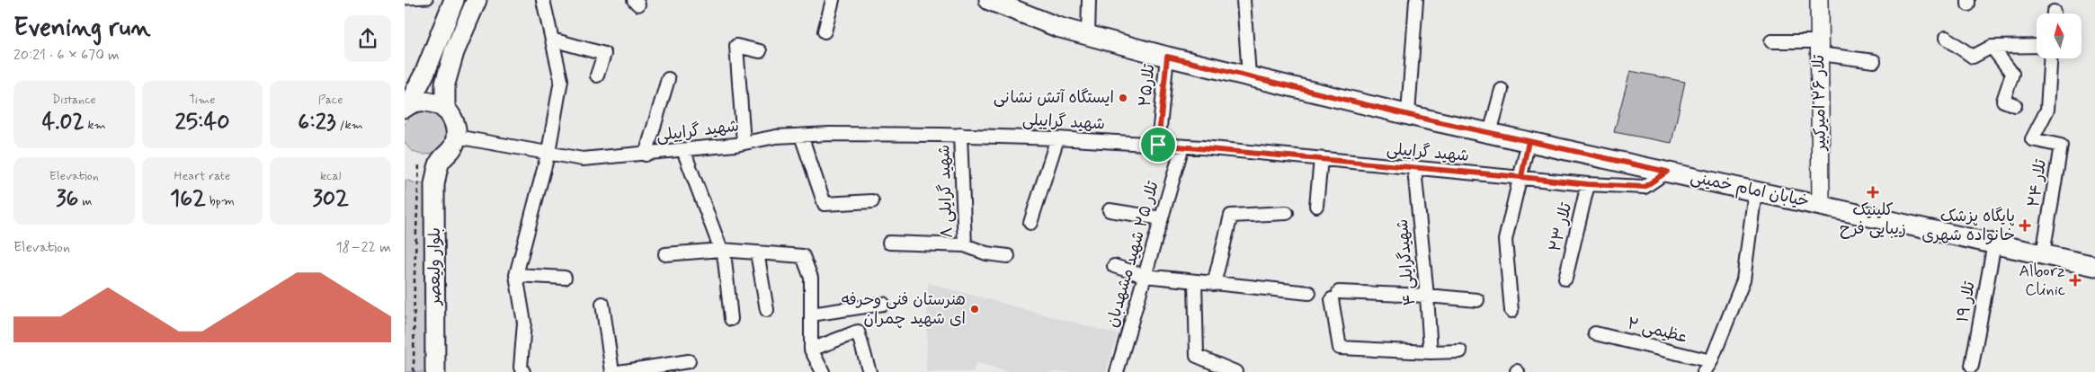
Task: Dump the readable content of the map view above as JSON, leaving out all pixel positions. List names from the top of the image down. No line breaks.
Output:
{"streets":{"main road":["تلار ۲۶ امیرکبیر","خیابان امام خمینی","بلوار ولیعصر"],"street":["تلار۲۵","شهید گراییلی","تلار ۲۴","شهید گرایلی ۸","تلار ۲۳","تلار ۲۵ شهید مشهدبان","شهیدگرایلی ۴","تلار ۱۹","عظیمی ۲"]},"crossings":[["تلار۲۵","شهید گراییلی"],["تلار۲۵","خیابان امام خمینی"],["تلار ۲۶ امیرکبیر","خیابان امام خمینی"],["شهید گراییلی","خیابان امام خمینی"],["شهید گراییلی","شهید گرایلی ۸"],["شهید گراییلی","تلار ۲۳"],["شهید گراییلی","تلار ۲۵ شهید مشهدبان"],["شهید گراییلی","شهیدگرایلی ۴"],["شهید گراییلی","بلوار ولیعصر"],["تلار ۲۴","خیابان امام خمینی"],["خیابان امام خمینی","تلار ۱۹"]],"places":{"other":["ایستگاه آتش نشانی","هنرستان فنی وحرفه ای شهید چمران"],"health":["کلینیک زیبایی فرح","پایگاه پزشک خانواده شهری","Alborz Clinic"]},"north":"top","page":{"heading":["Evening run","20:21 · 6 × 670 m"],"stats":[["Distance","4.02 km"],["Time","25:40"],["Pace","6:23 /km"],["Elevation","36 m"],["Heart rate","162 bpm"],["kcal","302"]],"chart":["Elevation","18–22 m"]}}
